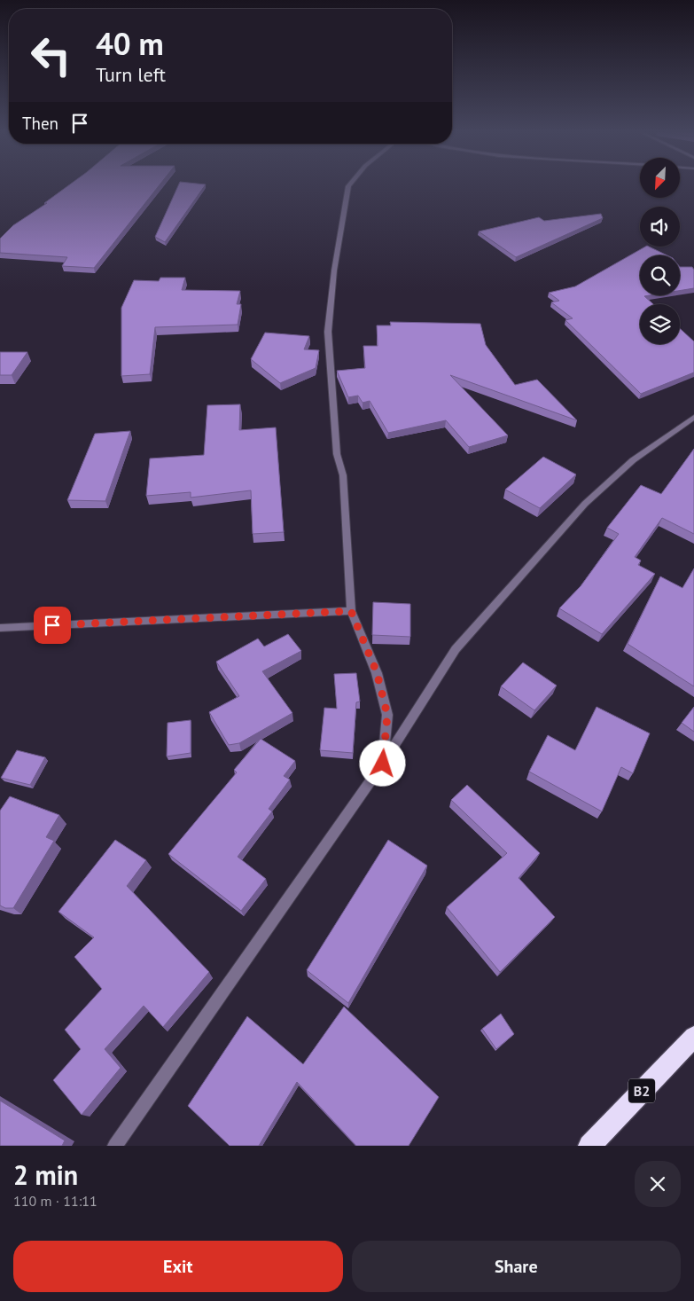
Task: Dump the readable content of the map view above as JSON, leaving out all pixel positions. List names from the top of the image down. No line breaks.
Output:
{"streets":{"highway":["B2"]},"north":"bottom left","page":{"turn":["40 m","Turn left"],"then":"Then","heading":["2 min","110 m · 11:11"],"buttons":["Exit","Share"]}}
